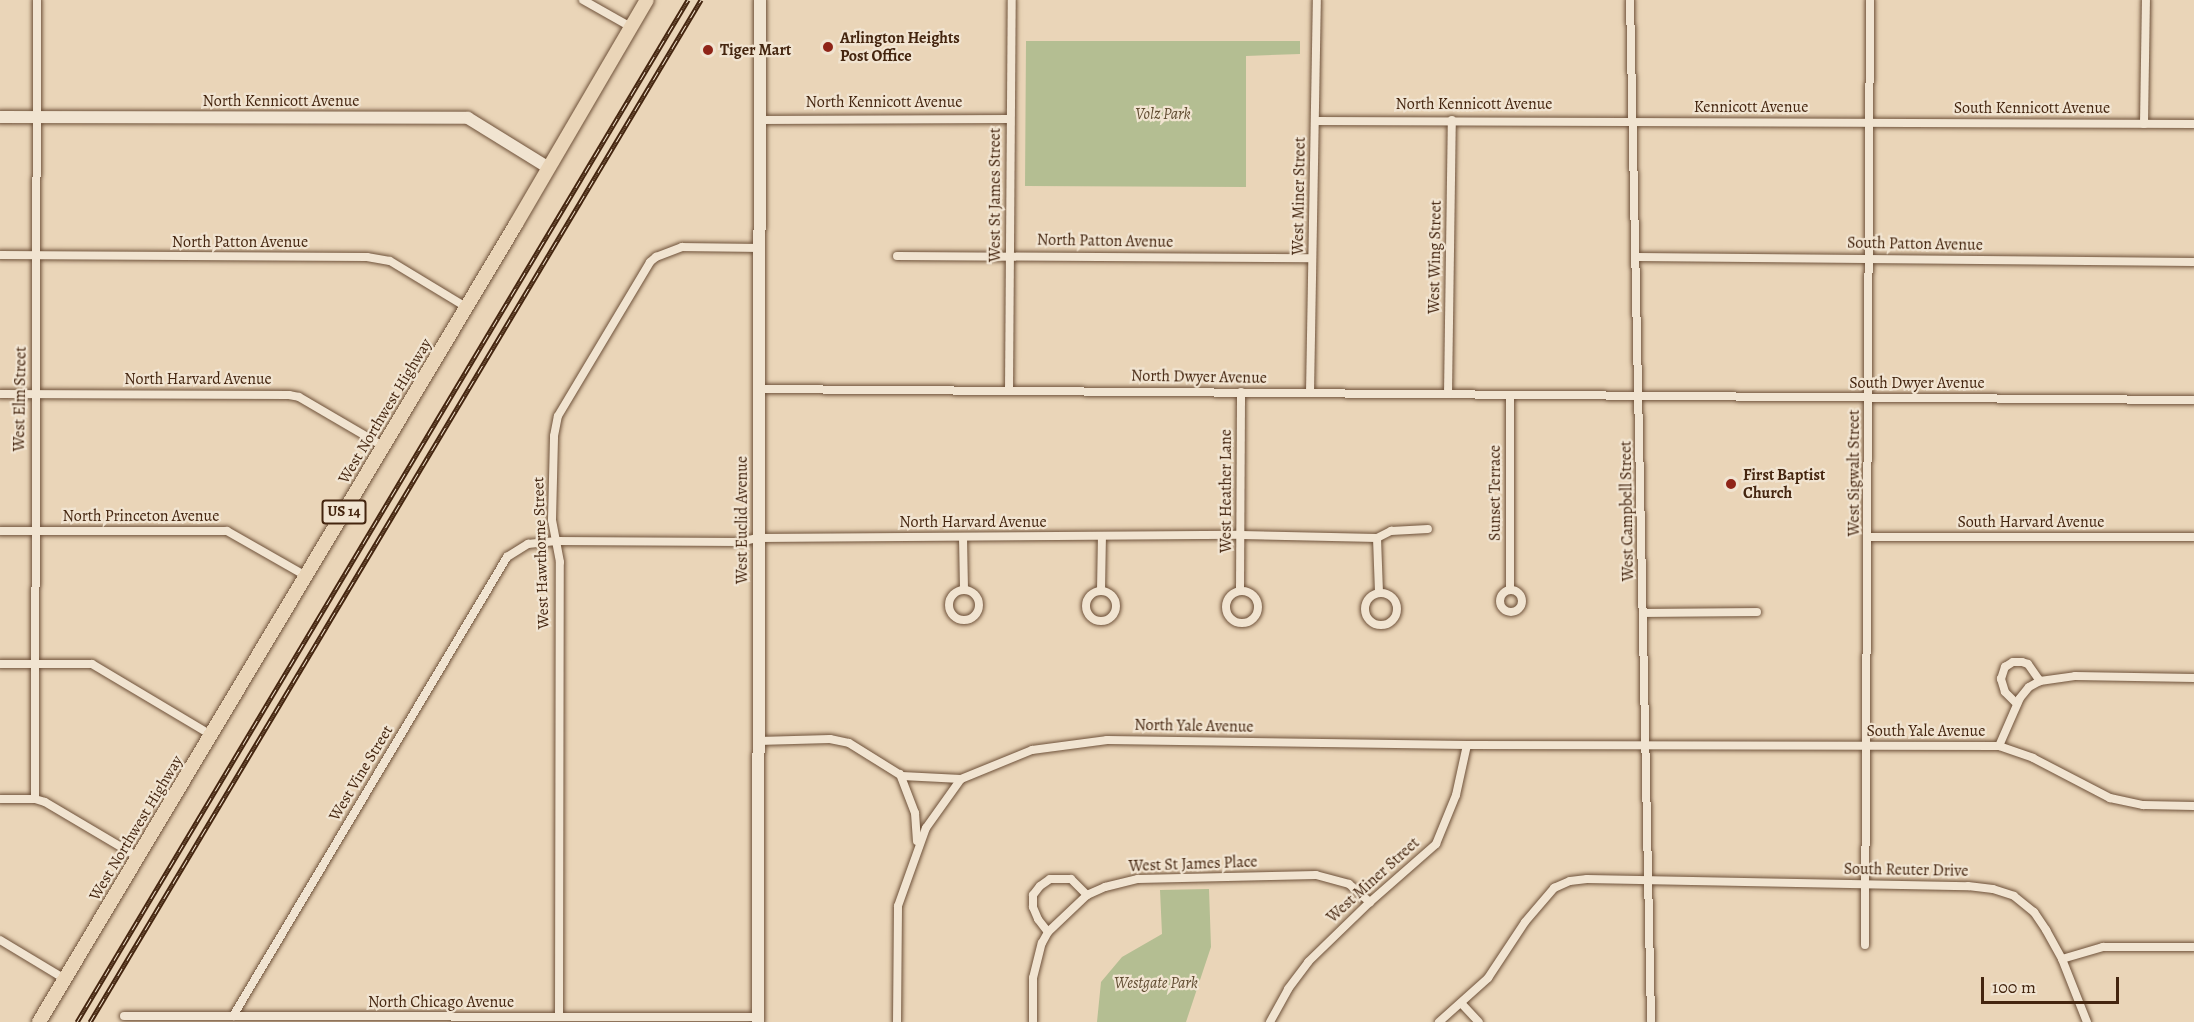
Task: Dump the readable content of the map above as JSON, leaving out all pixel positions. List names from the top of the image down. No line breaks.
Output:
{"streets":{"main road":["North Kennicott Avenue","West Northwest Highway","US 14","West Euclid Avenue"],"street":["Kennicott Avenue","South Kennicott Avenue","West St James Street","West Miner Street","North Patton Avenue","South Patton Avenue","West Wing Street","North Dwyer Avenue","North Harvard Avenue","South Dwyer Avenue","West Elm Street","West Sigwalt Street","West Heather Lane","Sunset Terrace","West Campbell Street","North Princeton Avenue","South Harvard Avenue","West Hawthorne Street","North Yale Avenue","South Yale Avenue","West Vine Street","West St James Place","South Reuter Drive","North Chicago Avenue"]},"crossings":[["North Kennicott Avenue","Kennicott Avenue"],["North Kennicott Avenue","West St James Street"],["North Kennicott Avenue","West Miner Street"],["North Kennicott Avenue","West Wing Street"],["North Kennicott Avenue","West Elm Street"],["North Kennicott Avenue","West Northwest Highway"],["North Kennicott Avenue","West Campbell Street"],["North Kennicott Avenue","West Euclid Avenue"],["Kennicott Avenue","South Kennicott Avenue"],["Kennicott Avenue","West Sigwalt Street"],["Kennicott Avenue","West Campbell Street"],["South Kennicott Avenue","West Sigwalt Street"],["West St James Street","North Patton Avenue"],["West St James Street","North Dwyer Avenue"],["West Miner Street","North Patton Avenue"],["West Miner Street","North Dwyer Avenue"],["West Miner Street","North Yale Avenue"],["West Miner Street","West St James Place"],["North Patton Avenue","West Elm Street"],["North Patton Avenue","West Northwest Highway"],["South Patton Avenue","West Sigwalt Street"],["South Patton Avenue","West Campbell Street"],["West Wing Street","North Dwyer Avenue"],["North Dwyer Avenue","South Dwyer Avenue"],["North Dwyer Avenue","West Heather Lane"],["North Dwyer Avenue","Sunset Terrace"],["North Dwyer Avenue","West Campbell Street"],["North Dwyer Avenue","West Euclid Avenue"],["North Harvard Avenue","West Elm Street"],["North Harvard Avenue","West Northwest Highway"],["North Harvard Avenue","West Heather Lane"],["North Harvard Avenue","West Euclid Avenue"],["North Harvard Avenue","West Hawthorne Street"],["North Harvard Avenue","West Vine Street"],["South Dwyer Avenue","West Sigwalt Street"],["South Dwyer Avenue","West Campbell Street"],["West Elm Street","North Princeton Avenue"],["West Northwest Highway","North Princeton Avenue"],["West Sigwalt Street","South Harvard Avenue"],["West Sigwalt Street","South Yale Avenue"],["West Sigwalt Street","South Reuter Drive"],["West Campbell Street","North Yale Avenue"],["West Campbell Street","South Yale Avenue"],["West Campbell Street","South Reuter Drive"],["West Euclid Avenue","West Hawthorne Street"],["West Euclid Avenue","North Yale Avenue"],["West Euclid Avenue","North Chicago Avenue"],["West Hawthorne Street","North Chicago Avenue"],["North Yale Avenue","South Yale Avenue"],["West Vine Street","North Chicago Avenue"]],"parks":["Volz Park","Westgate Park"],"places":["Arlington Heights Post Office","Tiger Mart","First Baptist Church"],"scale_bar":"100 m"}
